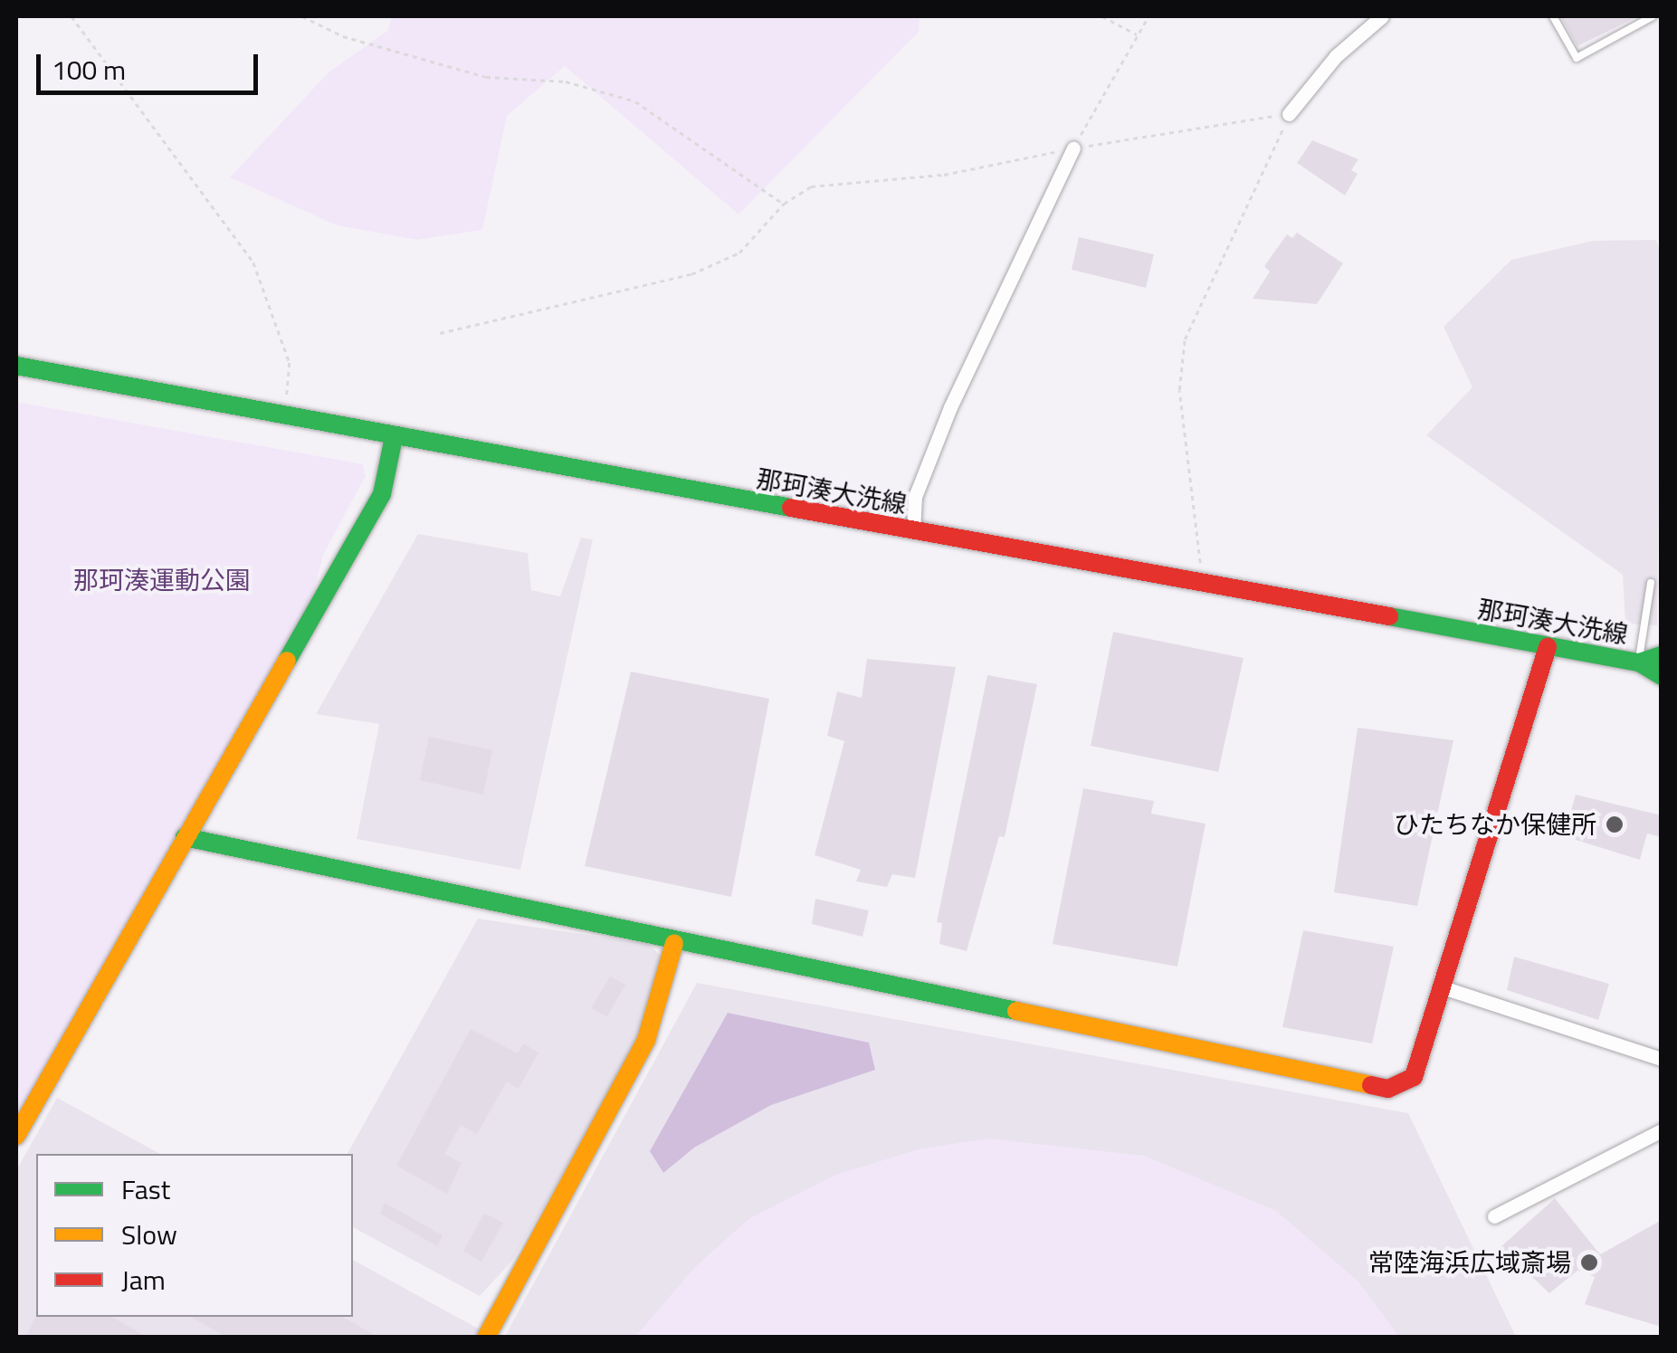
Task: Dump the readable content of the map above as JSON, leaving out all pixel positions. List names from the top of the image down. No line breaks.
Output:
{"streets":{"street":["那珂湊大洗線"]},"parks":["那珂湊運動公園"],"places":["ひたちなか保健所","常陸海浜広域斎場"],"legend":["Fast","Slow","Jam"],"scale_bar":"100 m"}
